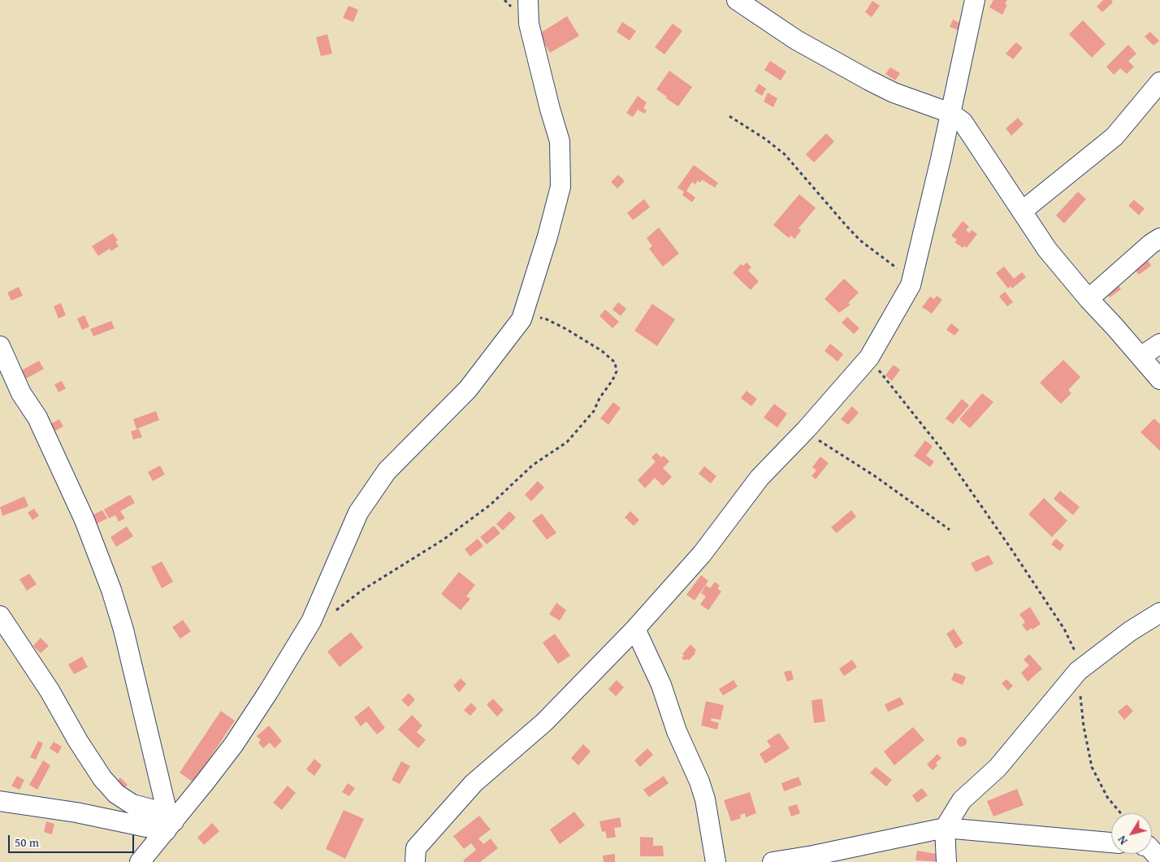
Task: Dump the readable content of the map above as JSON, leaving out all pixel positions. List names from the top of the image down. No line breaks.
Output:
{"scale_bar":"50 m","north":"bottom left"}
